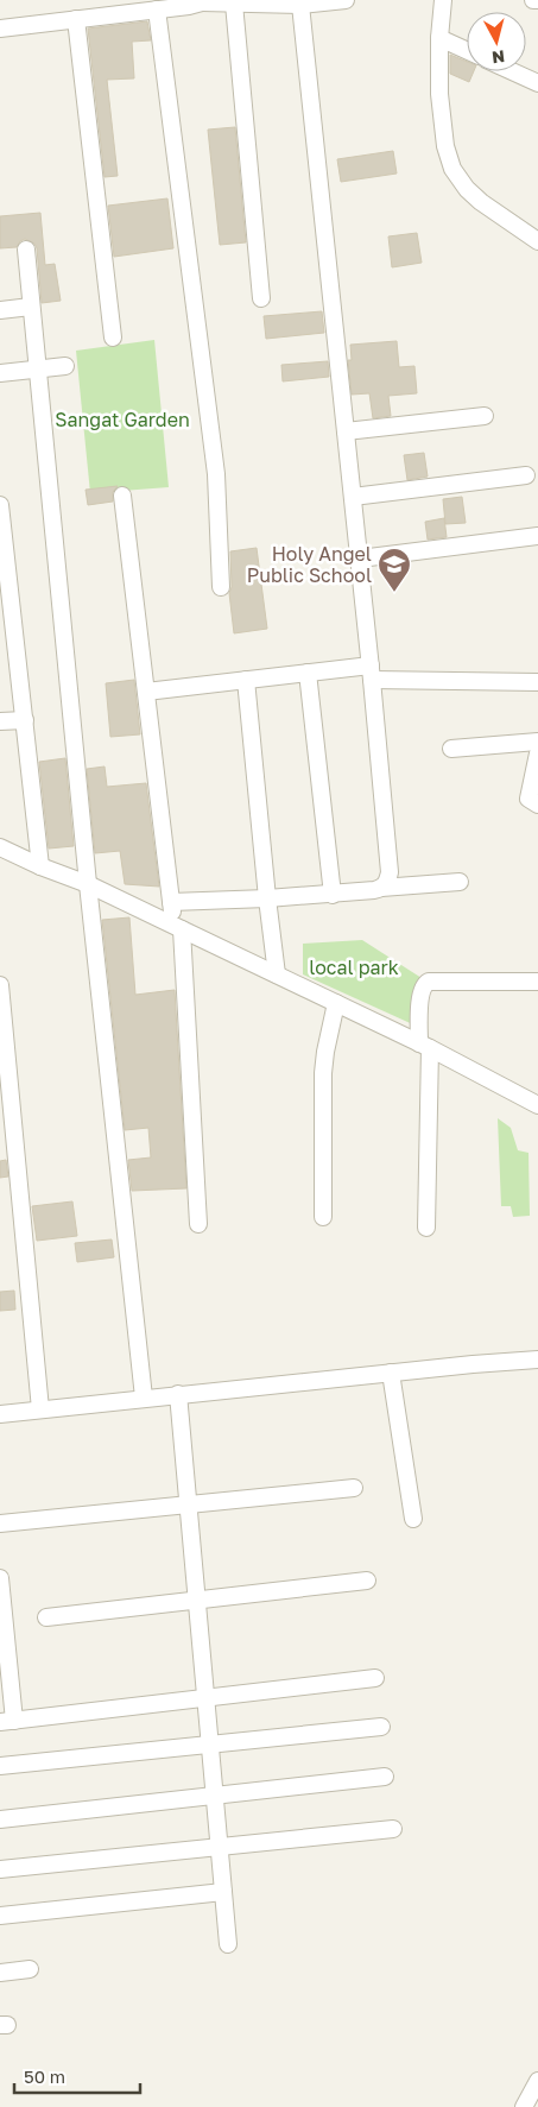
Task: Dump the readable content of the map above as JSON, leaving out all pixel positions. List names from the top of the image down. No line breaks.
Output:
{"parks":["Sangat Garden","local park"],"places":{"school or university":["Holy Angel Public School"]},"scale_bar":"50 m","north":"bottom"}
